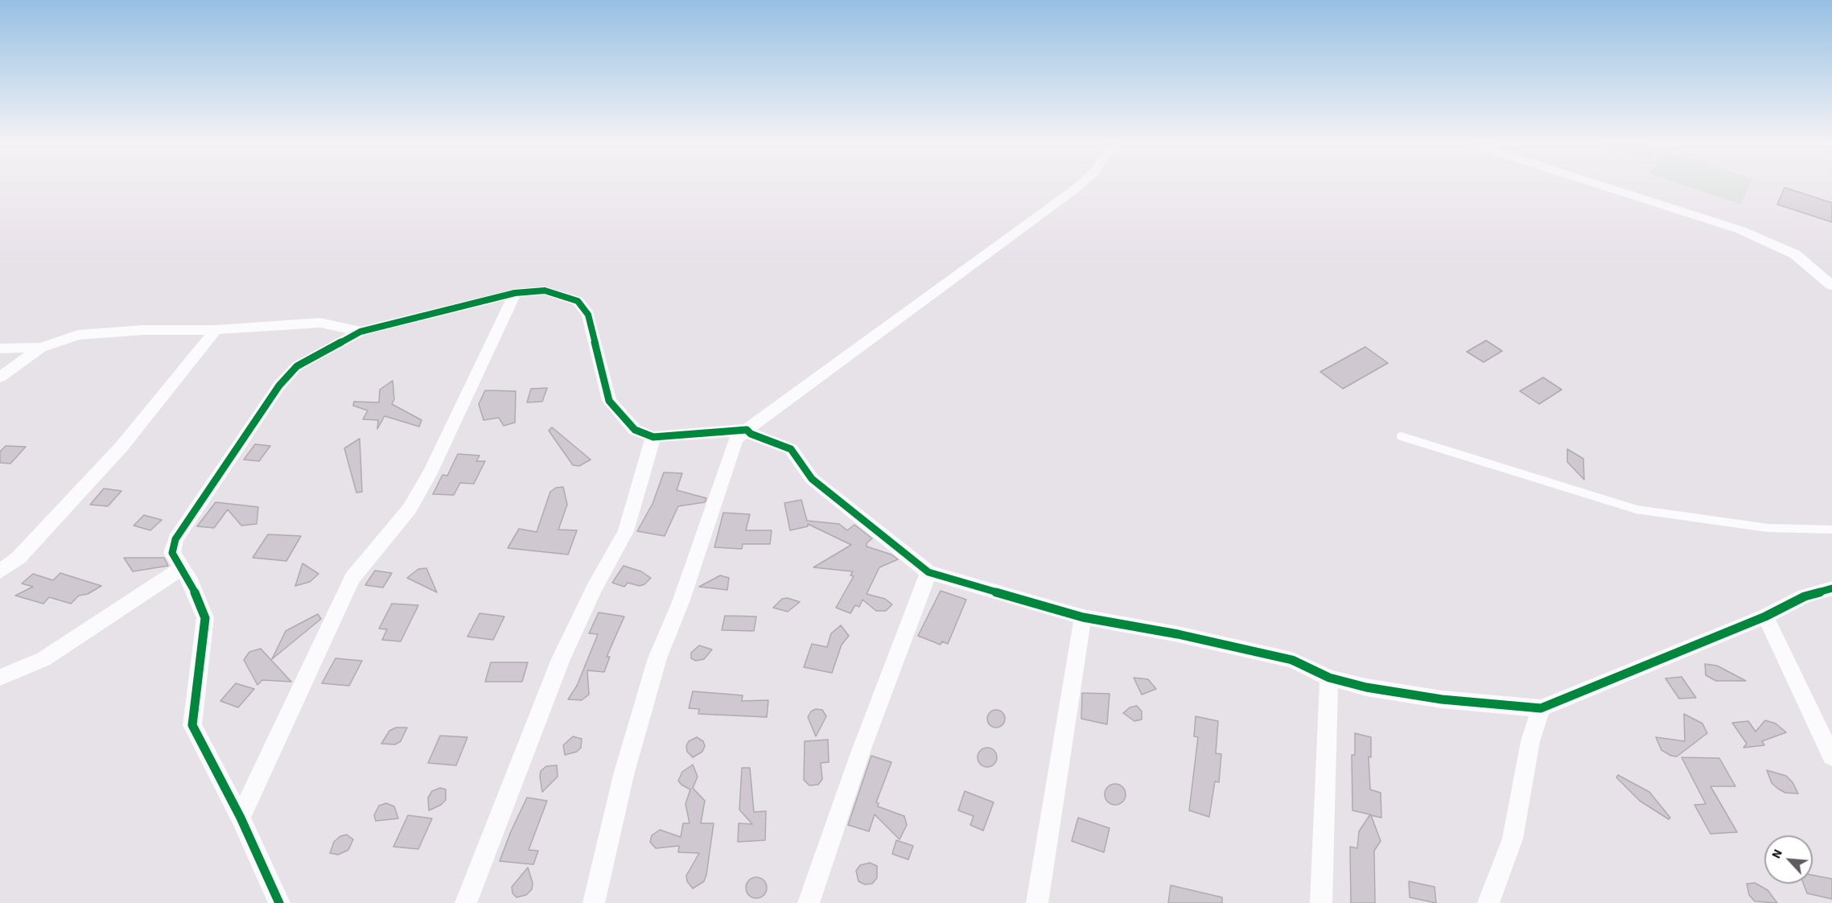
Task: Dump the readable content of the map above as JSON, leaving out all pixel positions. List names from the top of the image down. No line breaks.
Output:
{"north":"top left"}
